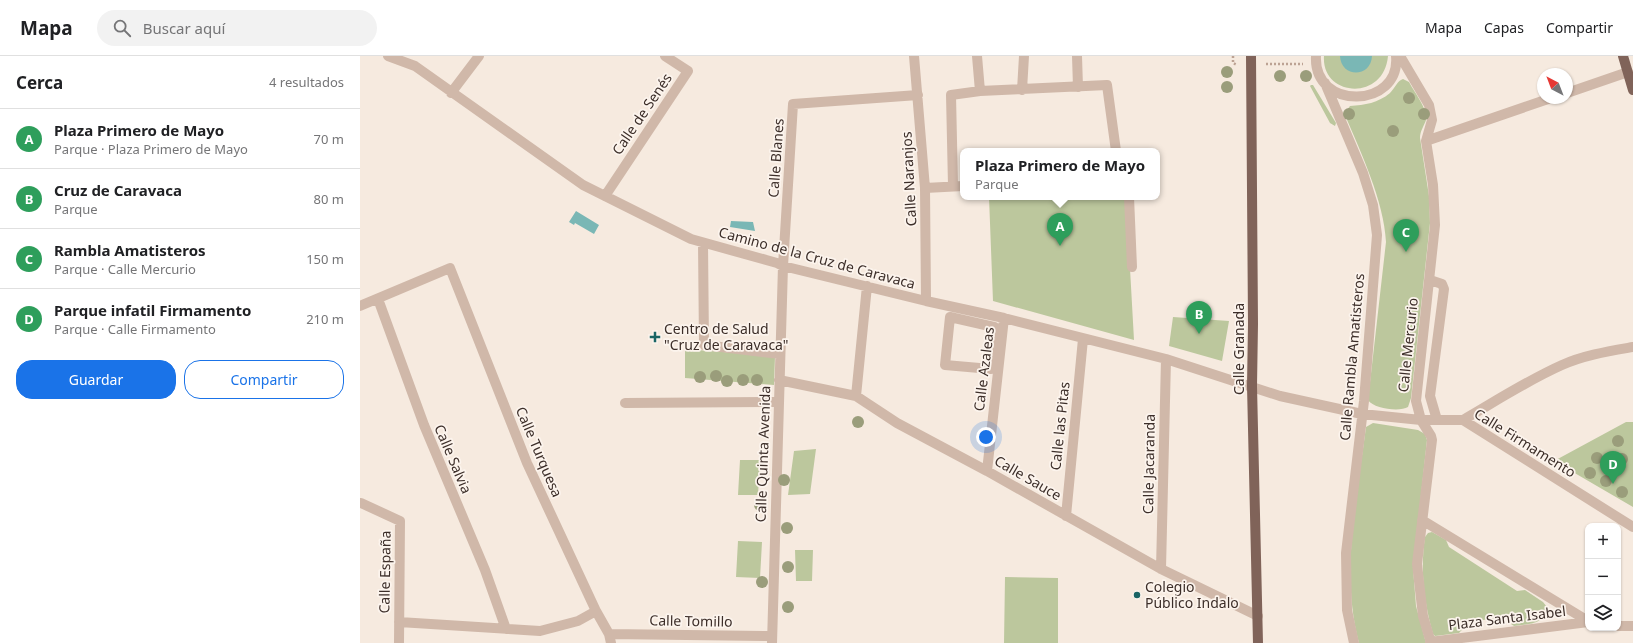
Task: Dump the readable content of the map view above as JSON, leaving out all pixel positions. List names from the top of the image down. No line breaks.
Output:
{"streets":{"main road":["Calle Granada"],"street":["Calle de Senés","Calle Blanes","Calle Naranjos","Camino de la Cruz de Caravaca","Calle Mercurio","Calle Rambla Amatisteros","Calle Azaleas","Calle las Pitas","Calle Firmamento","Calle Turquesa","Calle Quinta Avenida","Calle Salvia","Calle Jacaranda","Calle Sauce","Calle España","Plaza Santa Isabel","Calle Tomillo"]},"crossings":[["Calle de Senés","Camino de la Cruz de Caravaca"],["Calle Blanes","Calle Naranjos"],["Calle Blanes","Camino de la Cruz de Caravaca"],["Calle Blanes","Calle Quinta Avenida"],["Calle Naranjos","Camino de la Cruz de Caravaca"],["Camino de la Cruz de Caravaca","Calle Granada"],["Camino de la Cruz de Caravaca","Calle Azaleas"],["Camino de la Cruz de Caravaca","Calle las Pitas"],["Camino de la Cruz de Caravaca","Calle Firmamento"],["Camino de la Cruz de Caravaca","Calle Quinta Avenida"],["Camino de la Cruz de Caravaca","Calle Jacaranda"],["Calle Mercurio","Calle Firmamento"],["Calle Mercurio","Plaza Santa Isabel"],["Calle Granada","Calle Firmamento"],["Calle Granada","Calle Sauce"],["Calle Rambla Amatisteros","Calle Firmamento"],["Calle Azaleas","Calle Sauce"],["Calle las Pitas","Calle Sauce"],["Calle Turquesa","Calle Salvia"],["Calle Turquesa","Calle Tomillo"],["Calle Quinta Avenida","Calle Sauce"],["Calle Quinta Avenida","Calle Tomillo"],["Calle Jacaranda","Calle Sauce"]],"places":{"health":["Centro de Salud \"Cruz de Caravaca\""],"other":["Colegio Público Indalo"]},"north":"top left","page":{"header":"Mapa","search":"Buscar aquí","nav":["Mapa","Capas","Compartir"],"heading":["Cerca","4 resultados"],"list":[{"mark":"A","name":"Plaza Primero de Mayo","note":"Parque · Plaza Primero de Mayo","value":"70 m"},{"mark":"B","name":"Cruz de Caravaca","note":"Parque","value":"80 m"},{"mark":"C","name":"Rambla Amatisteros","note":"Parque · Calle Mercurio","value":"150 m"},{"mark":"D","name":"Parque infatil Firmamento","note":"Parque · Calle Firmamento","value":"210 m"}],"popup":["Plaza Primero de Mayo","Parque"],"pins":["A","C","B","D"],"buttons":["Guardar","Compartir"],"map_buttons":["+","−"]}}
